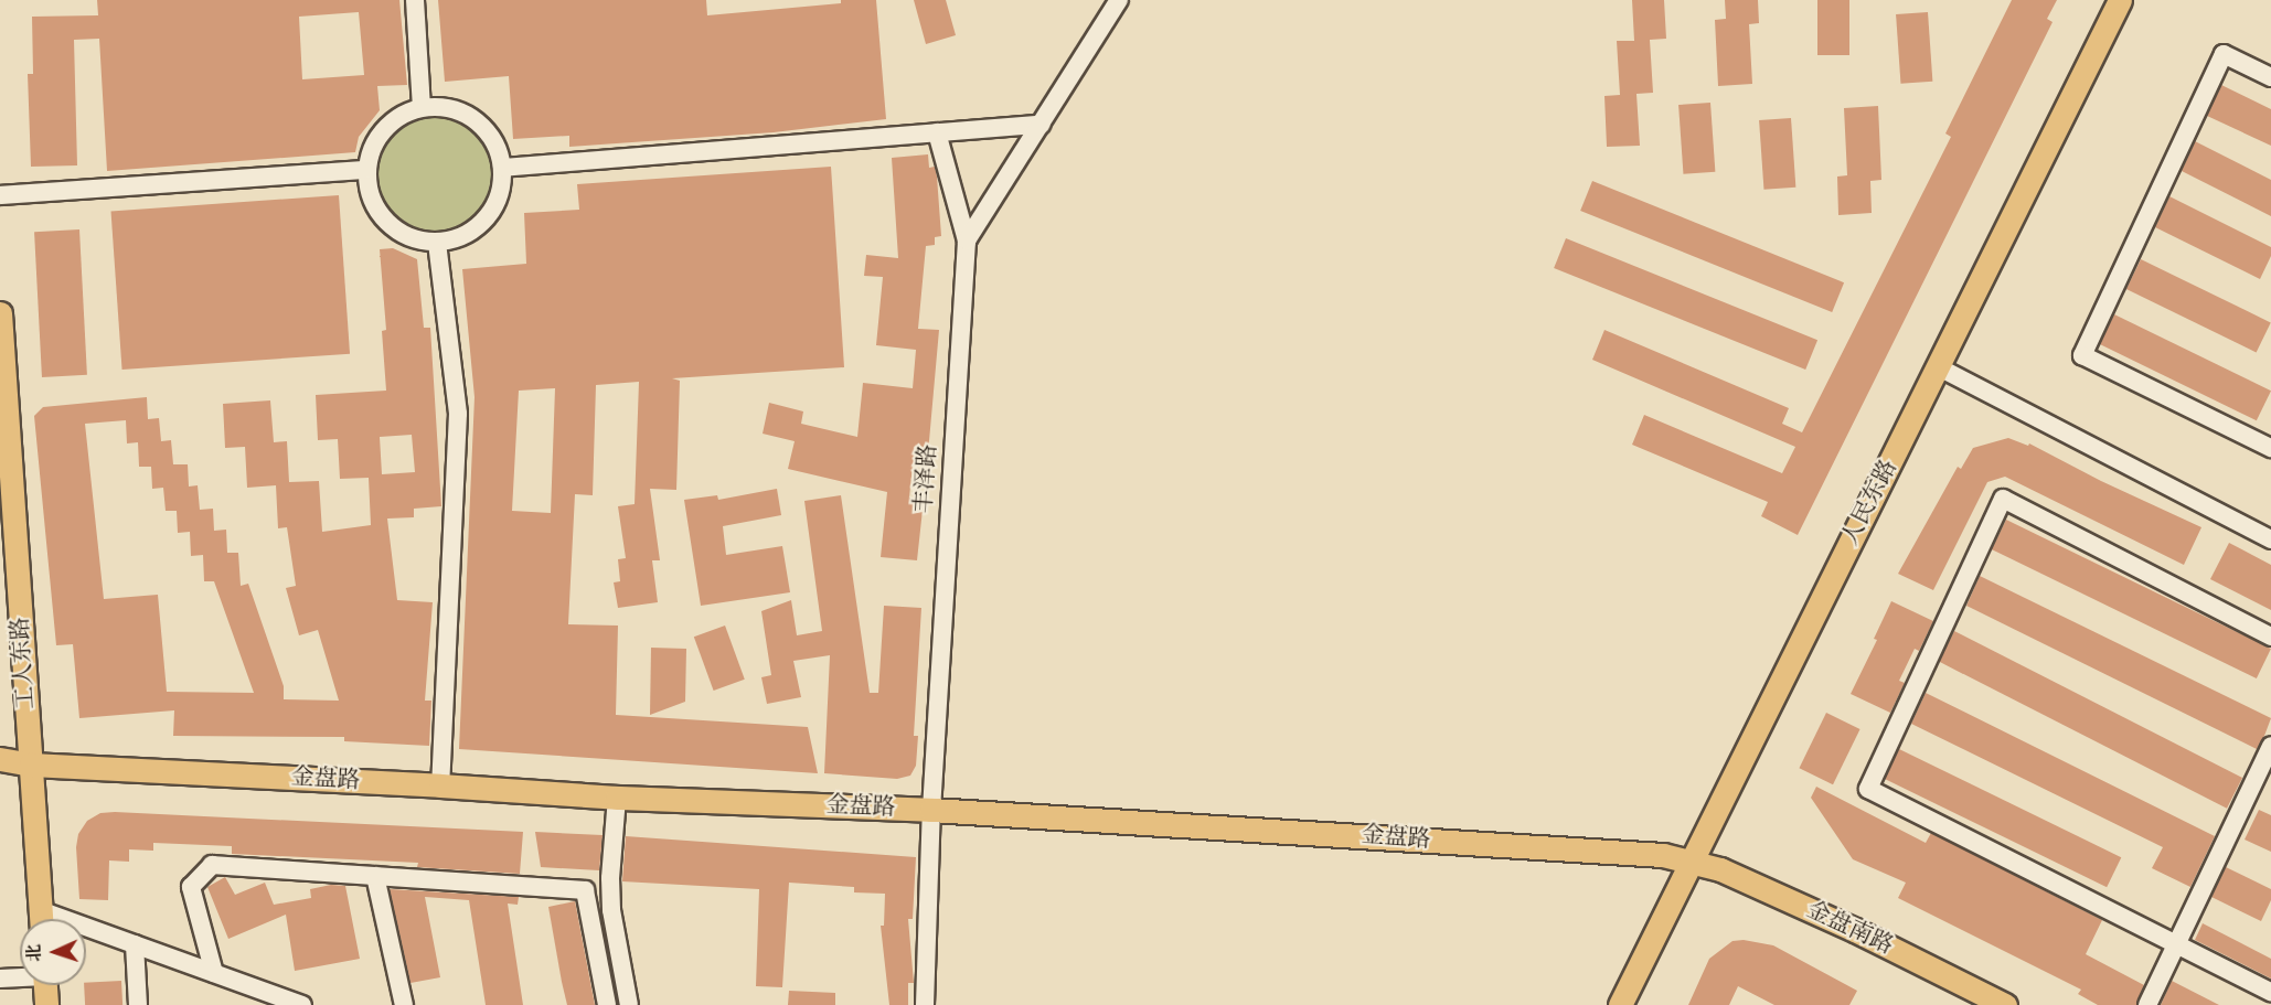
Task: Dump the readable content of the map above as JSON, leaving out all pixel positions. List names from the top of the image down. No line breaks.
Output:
{"streets":{"main road":["人民东路","工人东路","金盘路","金盘南路"],"street":["丰泽路"]},"crossings":[["丰泽路","金盘路"],["人民东路","金盘路"],["人民东路","金盘南路"],["工人东路","金盘路"],["金盘路","金盘南路"]],"north":"left"}
